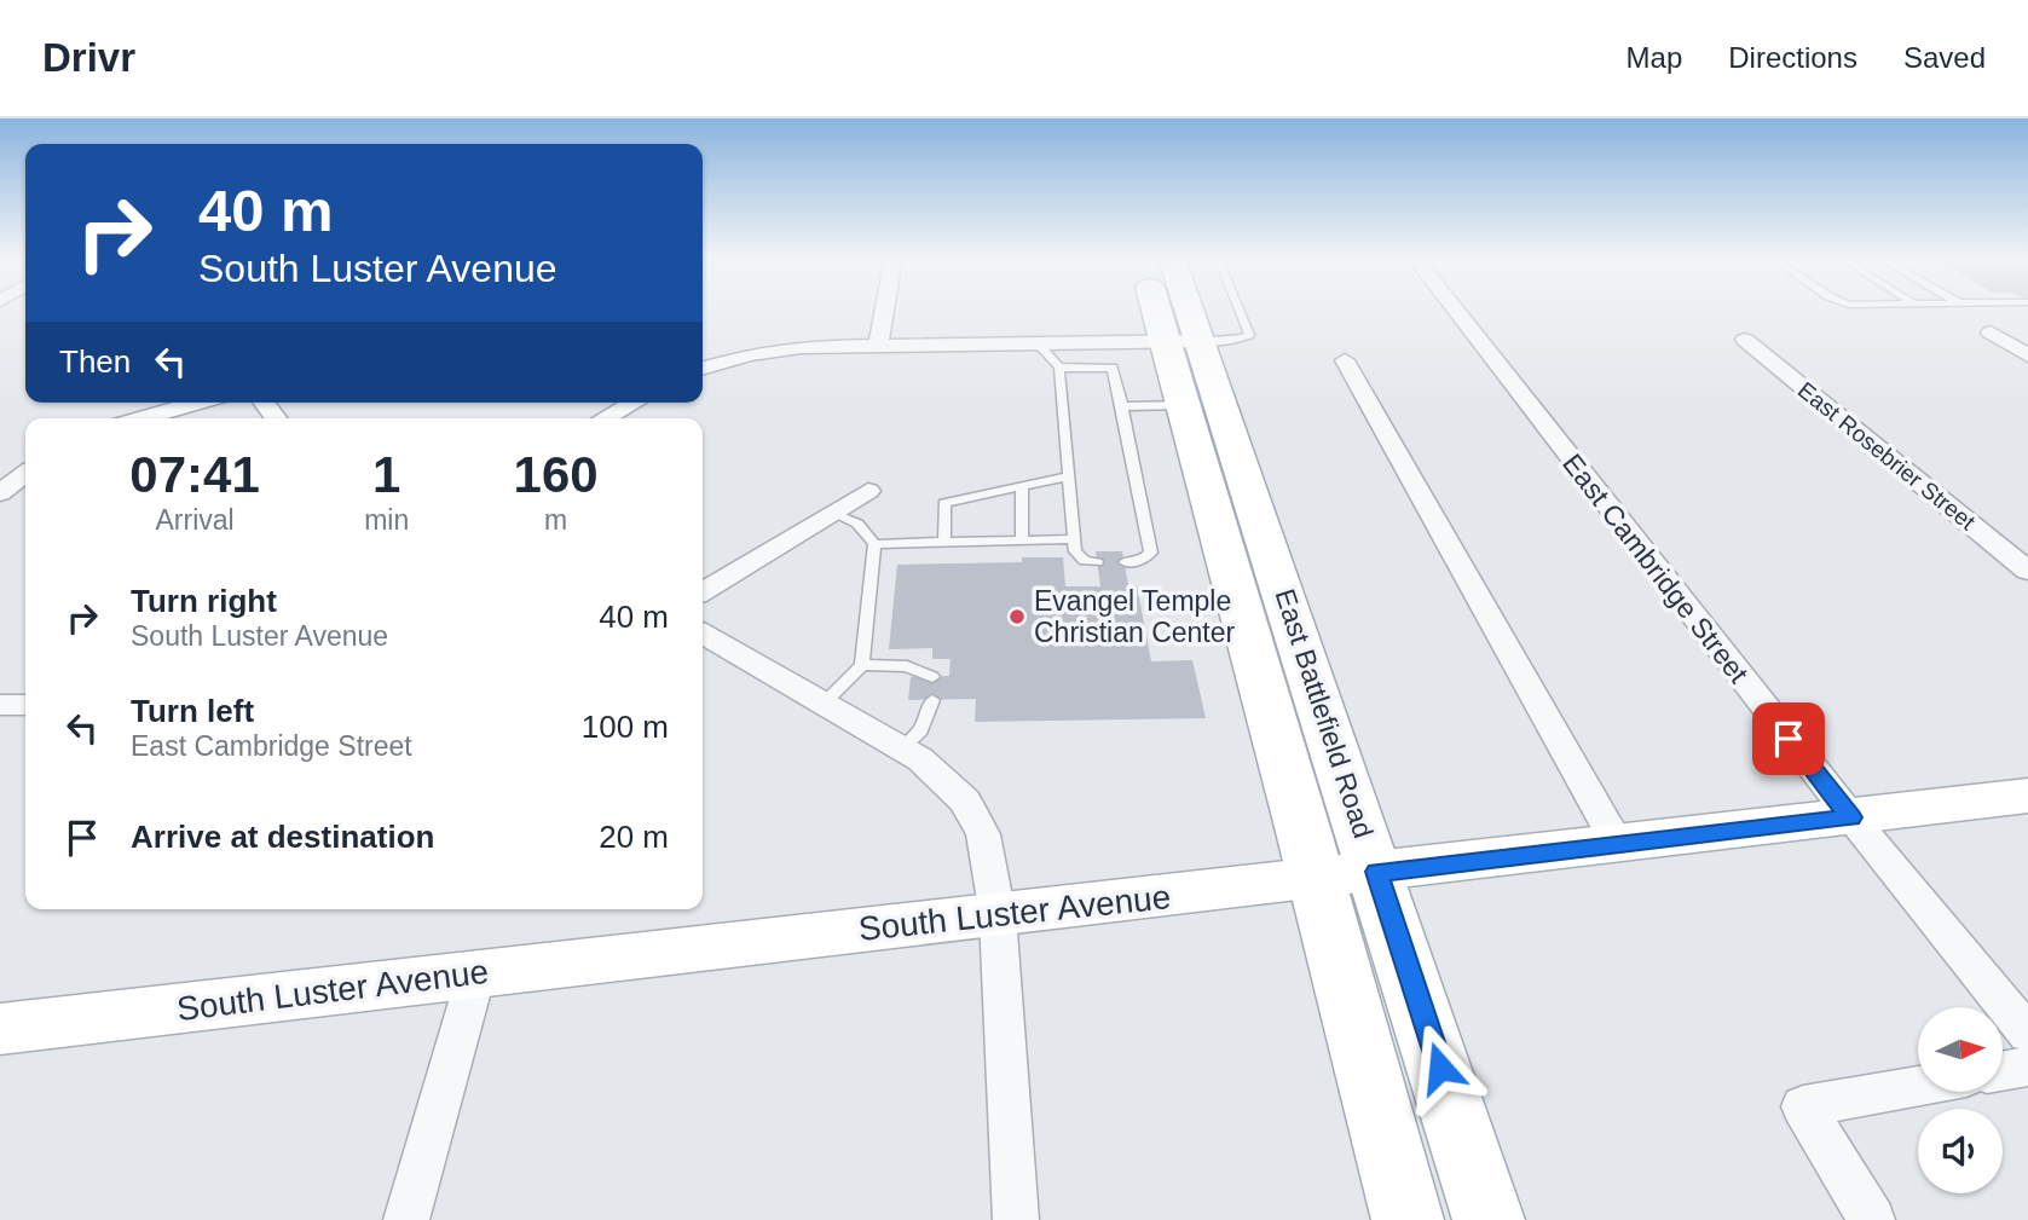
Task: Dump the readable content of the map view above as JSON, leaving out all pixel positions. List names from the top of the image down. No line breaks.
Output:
{"streets":{"main road":["East Battlefield Road"],"street":["East Rosebrier Street","East Cambridge Street","South Luster Avenue"]},"crossings":[["East Cambridge Street","South Luster Avenue"],["East Battlefield Road","South Luster Avenue"]],"places":["Evangel Temple Christian Center"],"north":"right","page":{"header":"Drivr","nav":["Map","Directions","Saved"],"turn":["40 m","South Luster Avenue"],"then":"Then","eta":["07:41","Arrival","1","min","160","m"],"list":[{"name":"Turn right","note":"South Luster Avenue","value":"40 m"},{"name":"Turn left","note":"East Cambridge Street","value":"100 m"},{"name":"Arrive at destination","value":"20 m"}]}}
